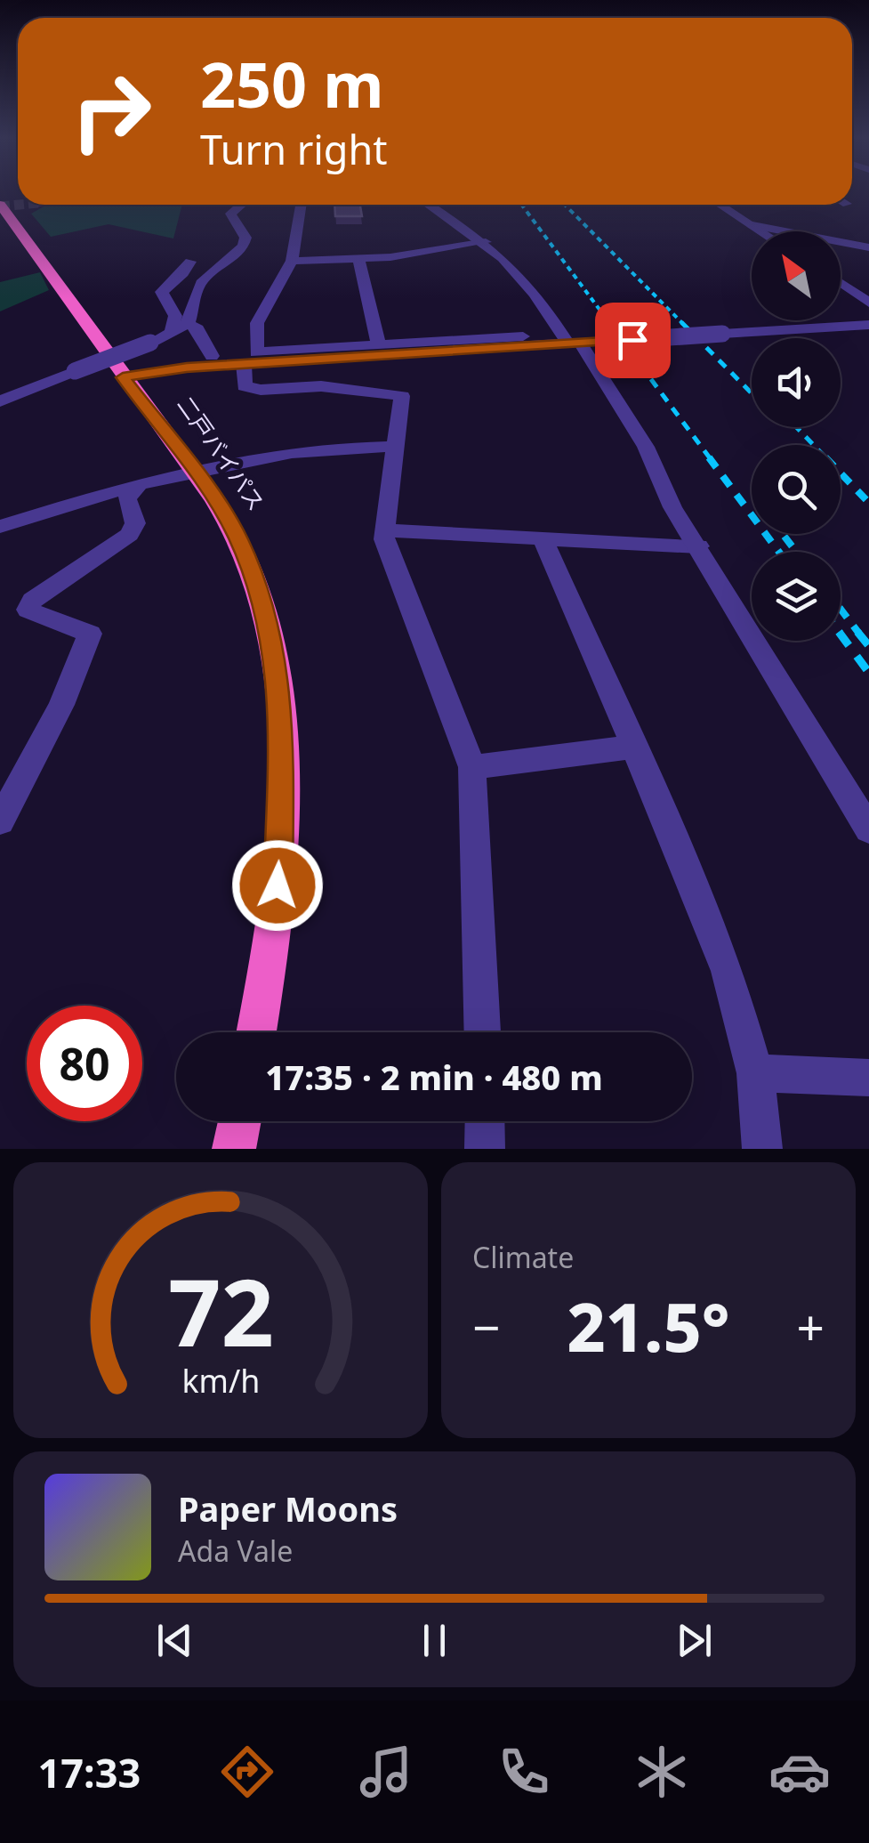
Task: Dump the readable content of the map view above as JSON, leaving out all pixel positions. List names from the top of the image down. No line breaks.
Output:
{"streets":{"highway":["二戸バイパス"]},"north":"top left","page":{"turn":["250 m","Turn right"],"limit":"80","trip":"17:35 · 2 min · 480 m","tile":"Climate","heat":["−","21.5°","+"],"song":["Paper Moons","Ada Vale"],"tabs":"17:33","gauge":["72","km/h"]}}
